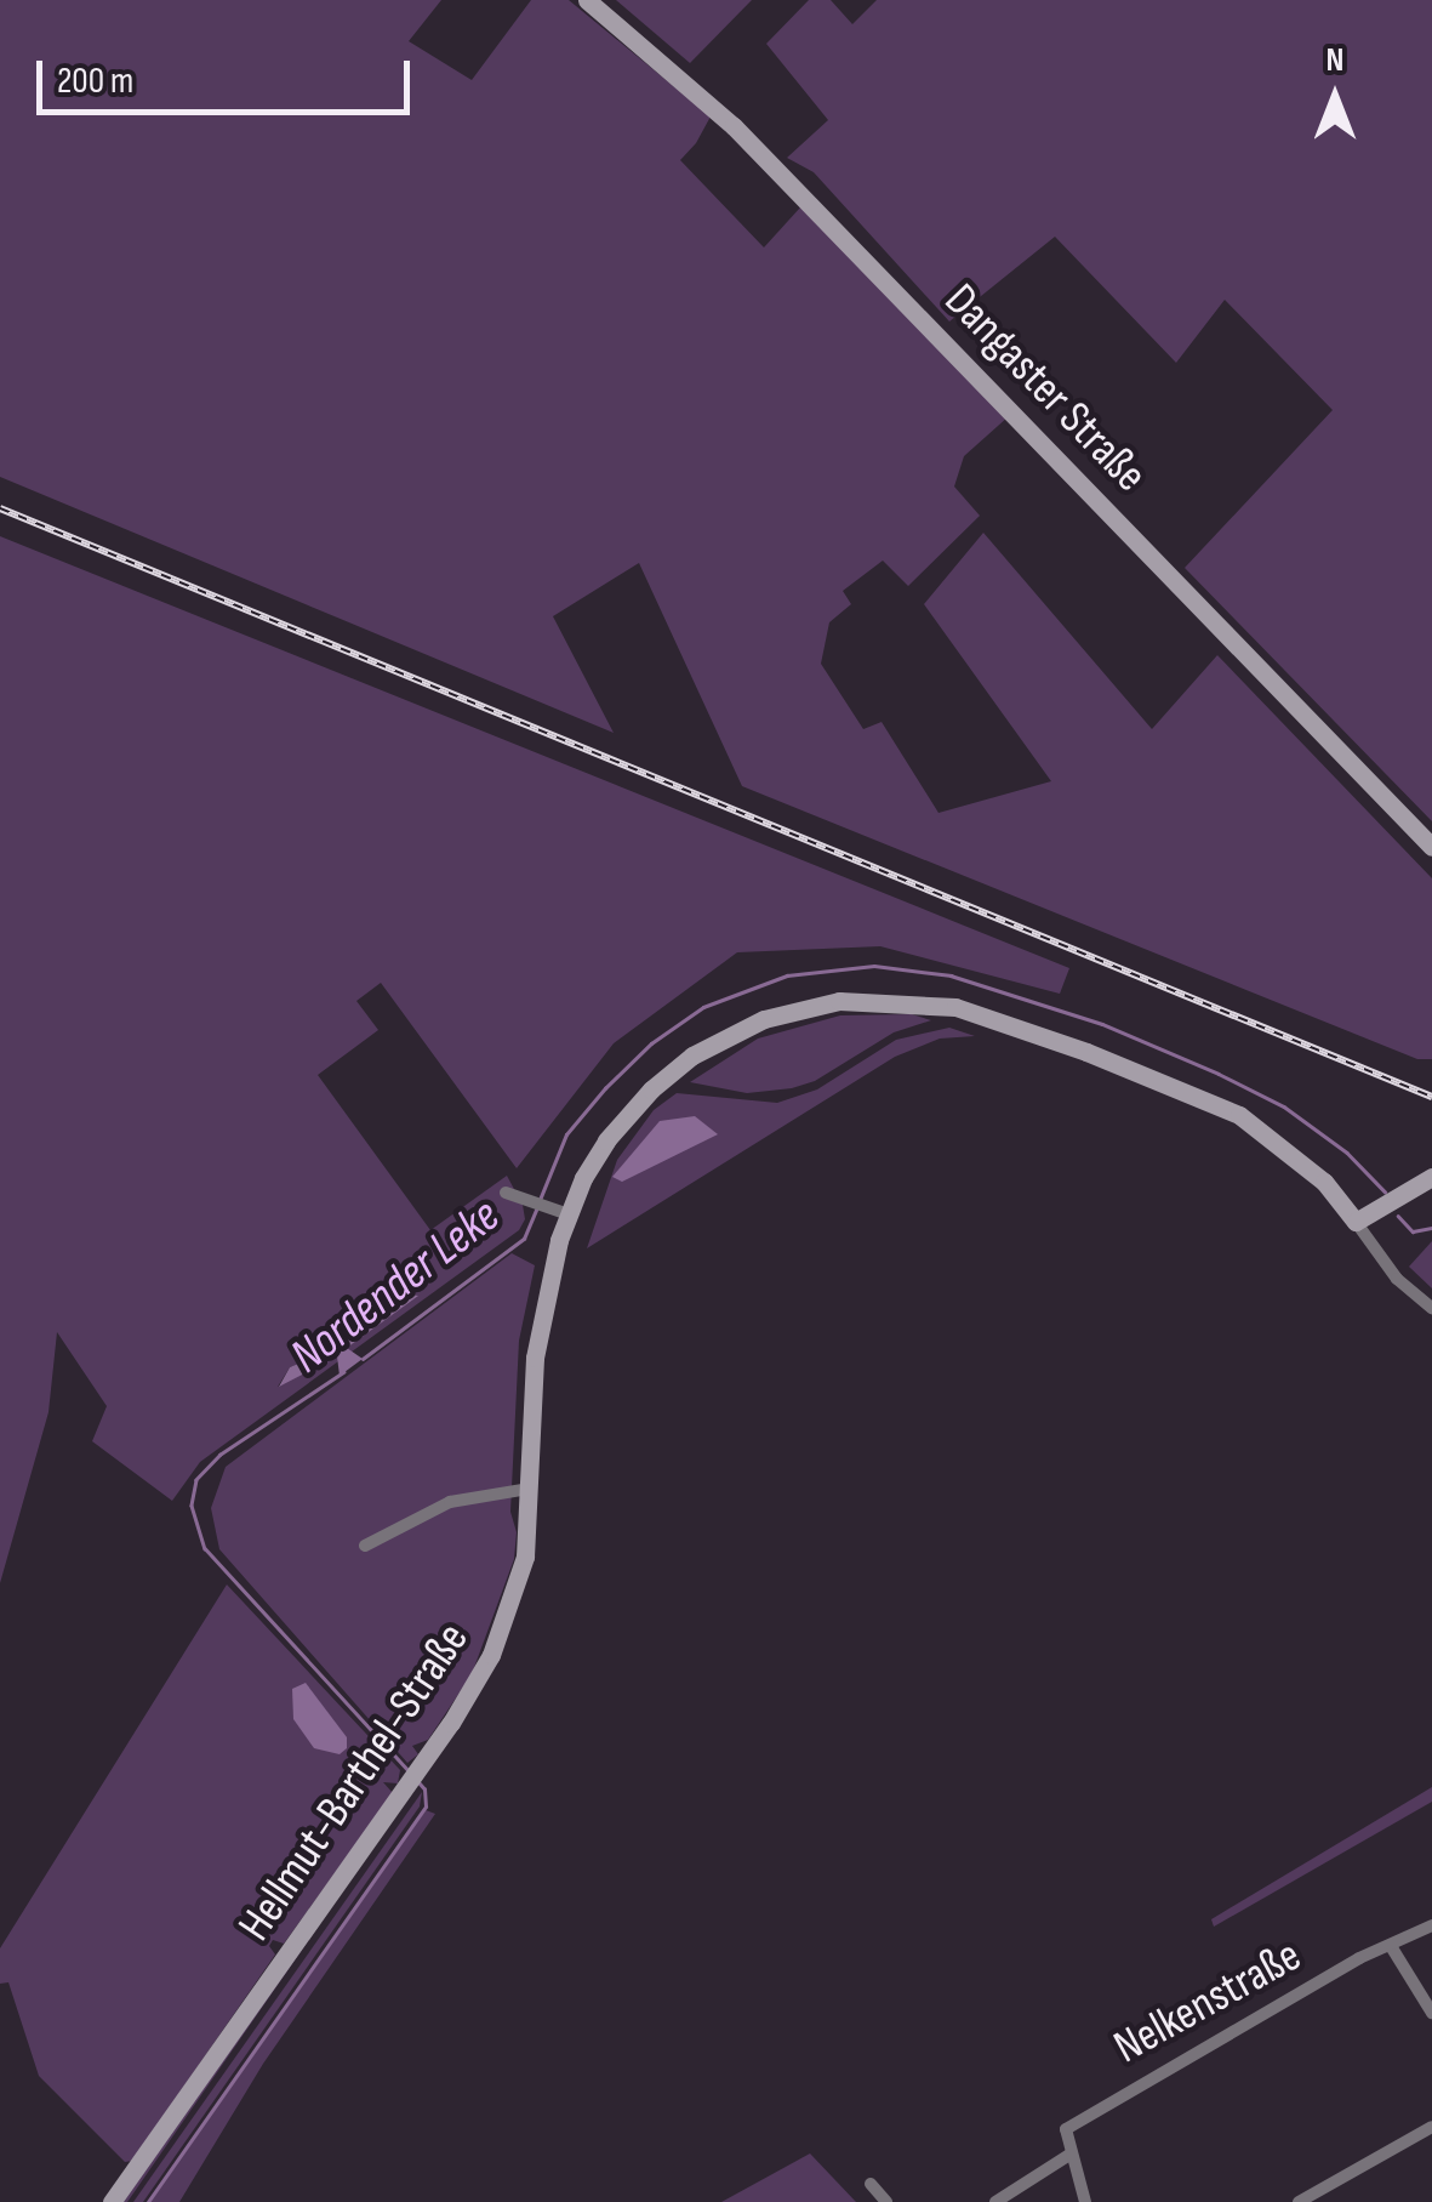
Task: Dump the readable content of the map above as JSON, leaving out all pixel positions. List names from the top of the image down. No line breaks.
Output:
{"streets":{"street":["Dangaster Straße","Hellmut-Barthel-Straße","Nelkenstraße"]},"water":["Nordender Leke"],"scale_bar":"200 m","north":"top"}
